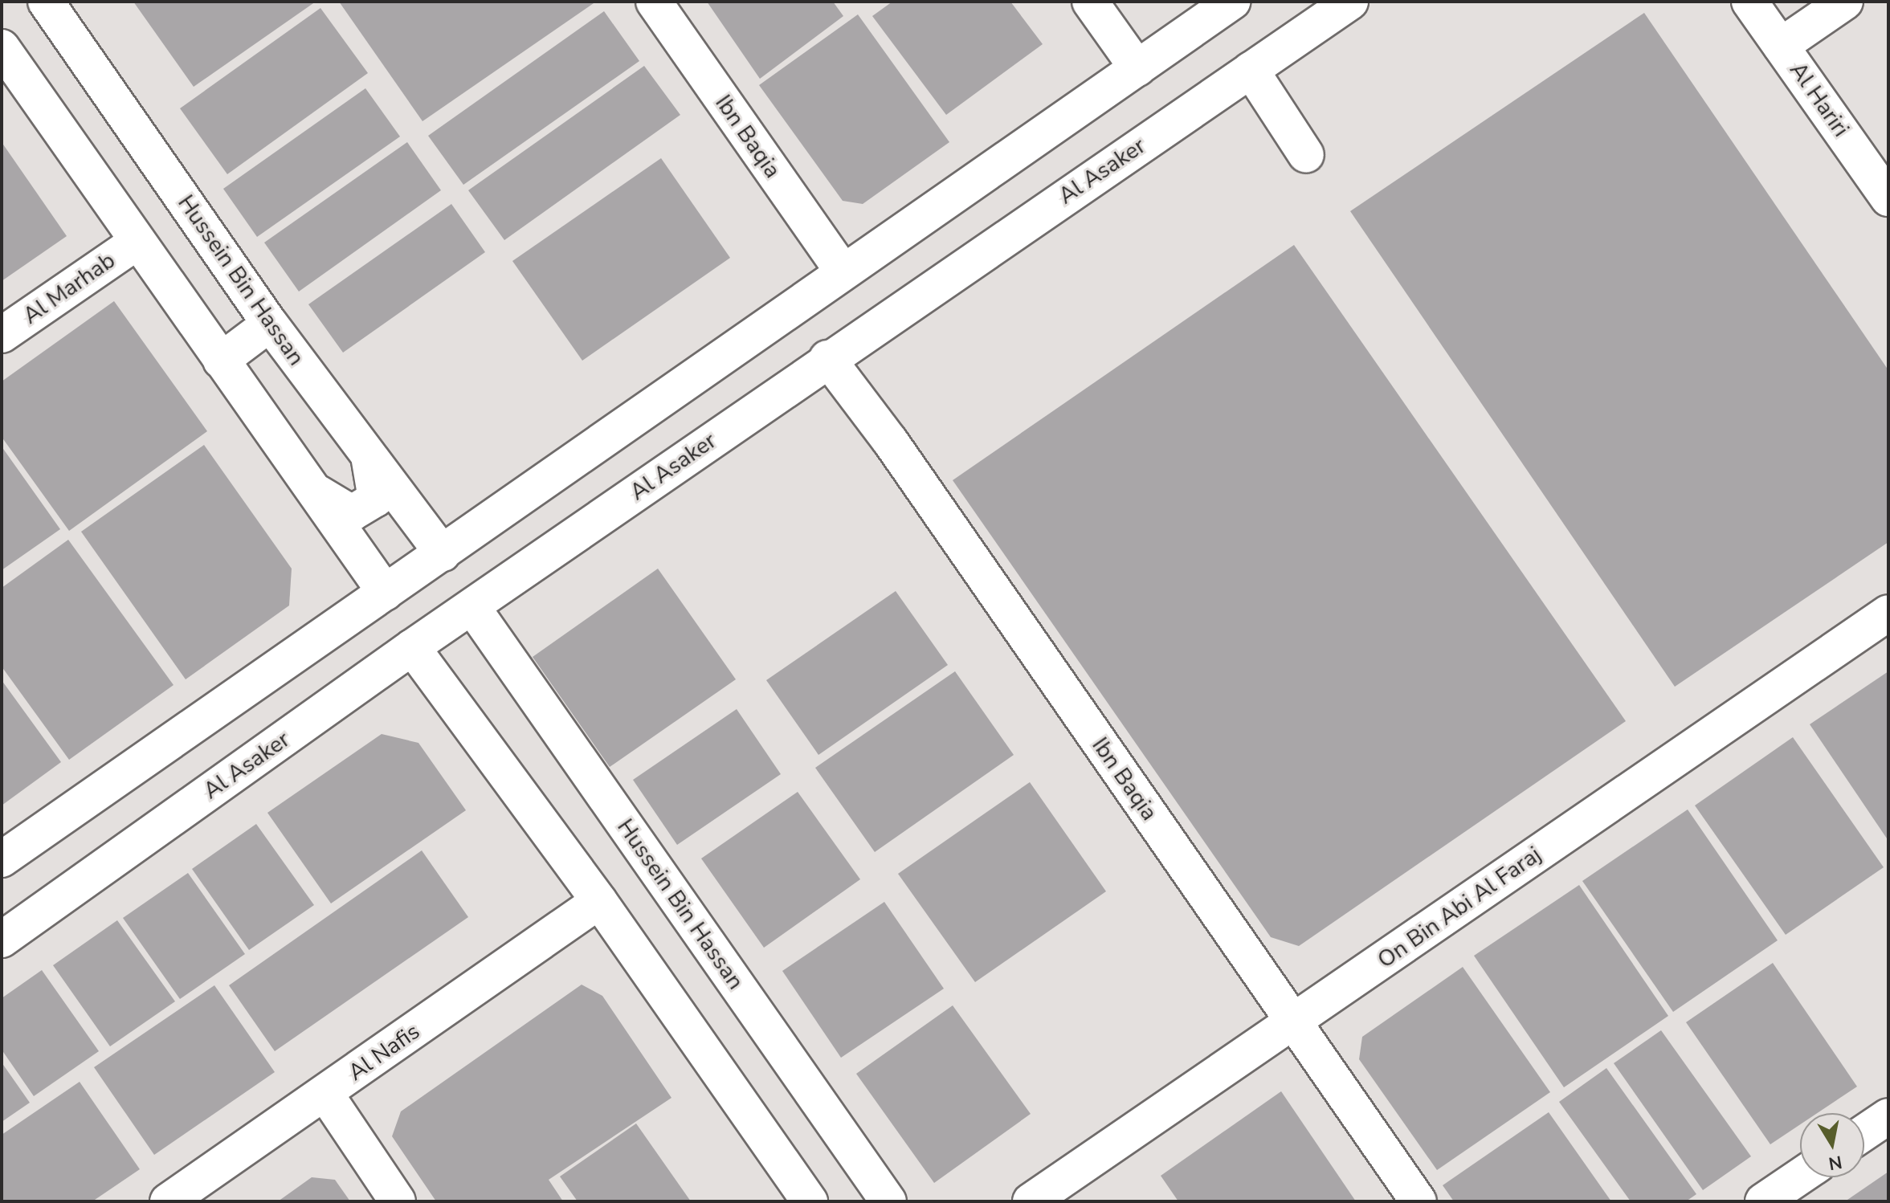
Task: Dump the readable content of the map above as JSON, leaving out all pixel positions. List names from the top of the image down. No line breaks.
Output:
{"streets":{"street":["Al Hariri","Ibn Baqia","Al Asaker","Hussein Bin Hassan","Al Marhab","On Bin Abi Al Faraj","Al Nafis"]},"crossings":[["Ibn Baqia","Al Asaker"],["Ibn Baqia","On Bin Abi Al Faraj"],["Al Asaker","Hussein Bin Hassan"]],"north":"bottom"}
